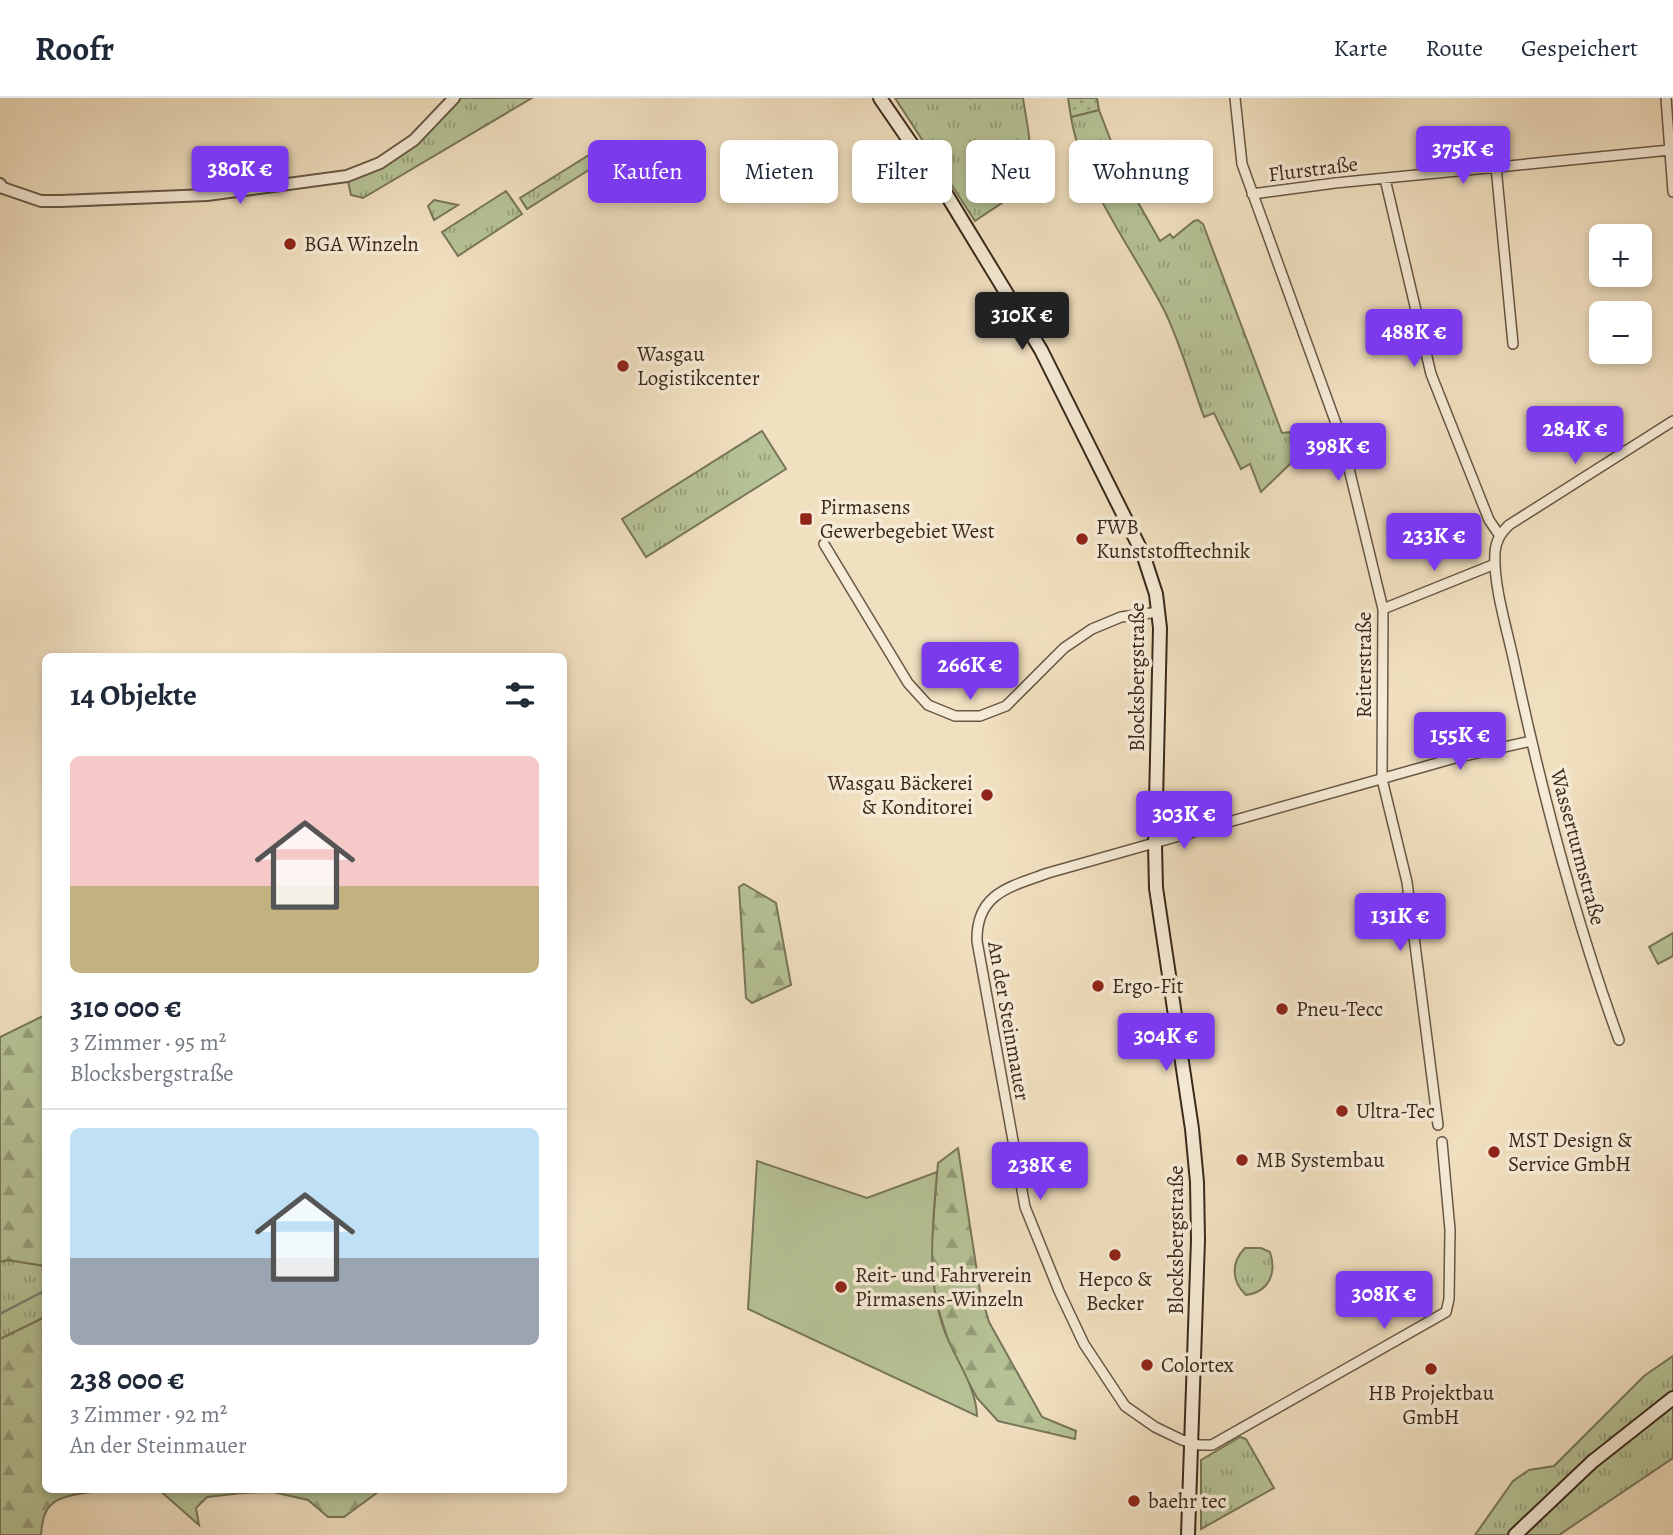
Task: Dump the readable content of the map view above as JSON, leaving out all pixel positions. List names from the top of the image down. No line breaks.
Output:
{"streets":{"main road":["Blocksbergstraße"],"street":["Flurstraße","Reiterstraße","Wasserturmstraße","An der Steinmauer"]},"crossings":[["Flurstraße","Reiterstraße"],["Blocksbergstraße","An der Steinmauer"]],"places":{"other":["BGA Winzeln","Wasgau Logistikcenter","FWB Kunststofftechnik","Wasgau Bäckerei & Konditorei","Ergo-Fit","Pneu-Tecc","Ultra-Tec","MST Design & Service GmbH","MB Systembau","Hepco & Becker","Reit- und Fahrverein Pirmasens-Winzeln","Colortex","HB Projektbau GmbH","baehr tec"],"transit":["Pirmasens Gewerbegebiet West"]},"page":{"header":"Roofr","nav":["Karte","Route","Gespeichert"],"price":["375K €","380K €","310K €","488K €","284K €","398K €","233K €","266K €","155K €","303K €","131K €","304K €","238K €","308K €"],"chip":["Kaufen","Mieten","Filter","Neu","Wohnung"],"map_buttons":["+","−"],"heading":"14 Objekte","list":[{"name":"310 000 €","note":"3 Zimmer · 95 m² · Blocksbergstraße"},{"name":"238 000 €","note":"3 Zimmer · 92 m² · An der Steinmauer"}]}}
